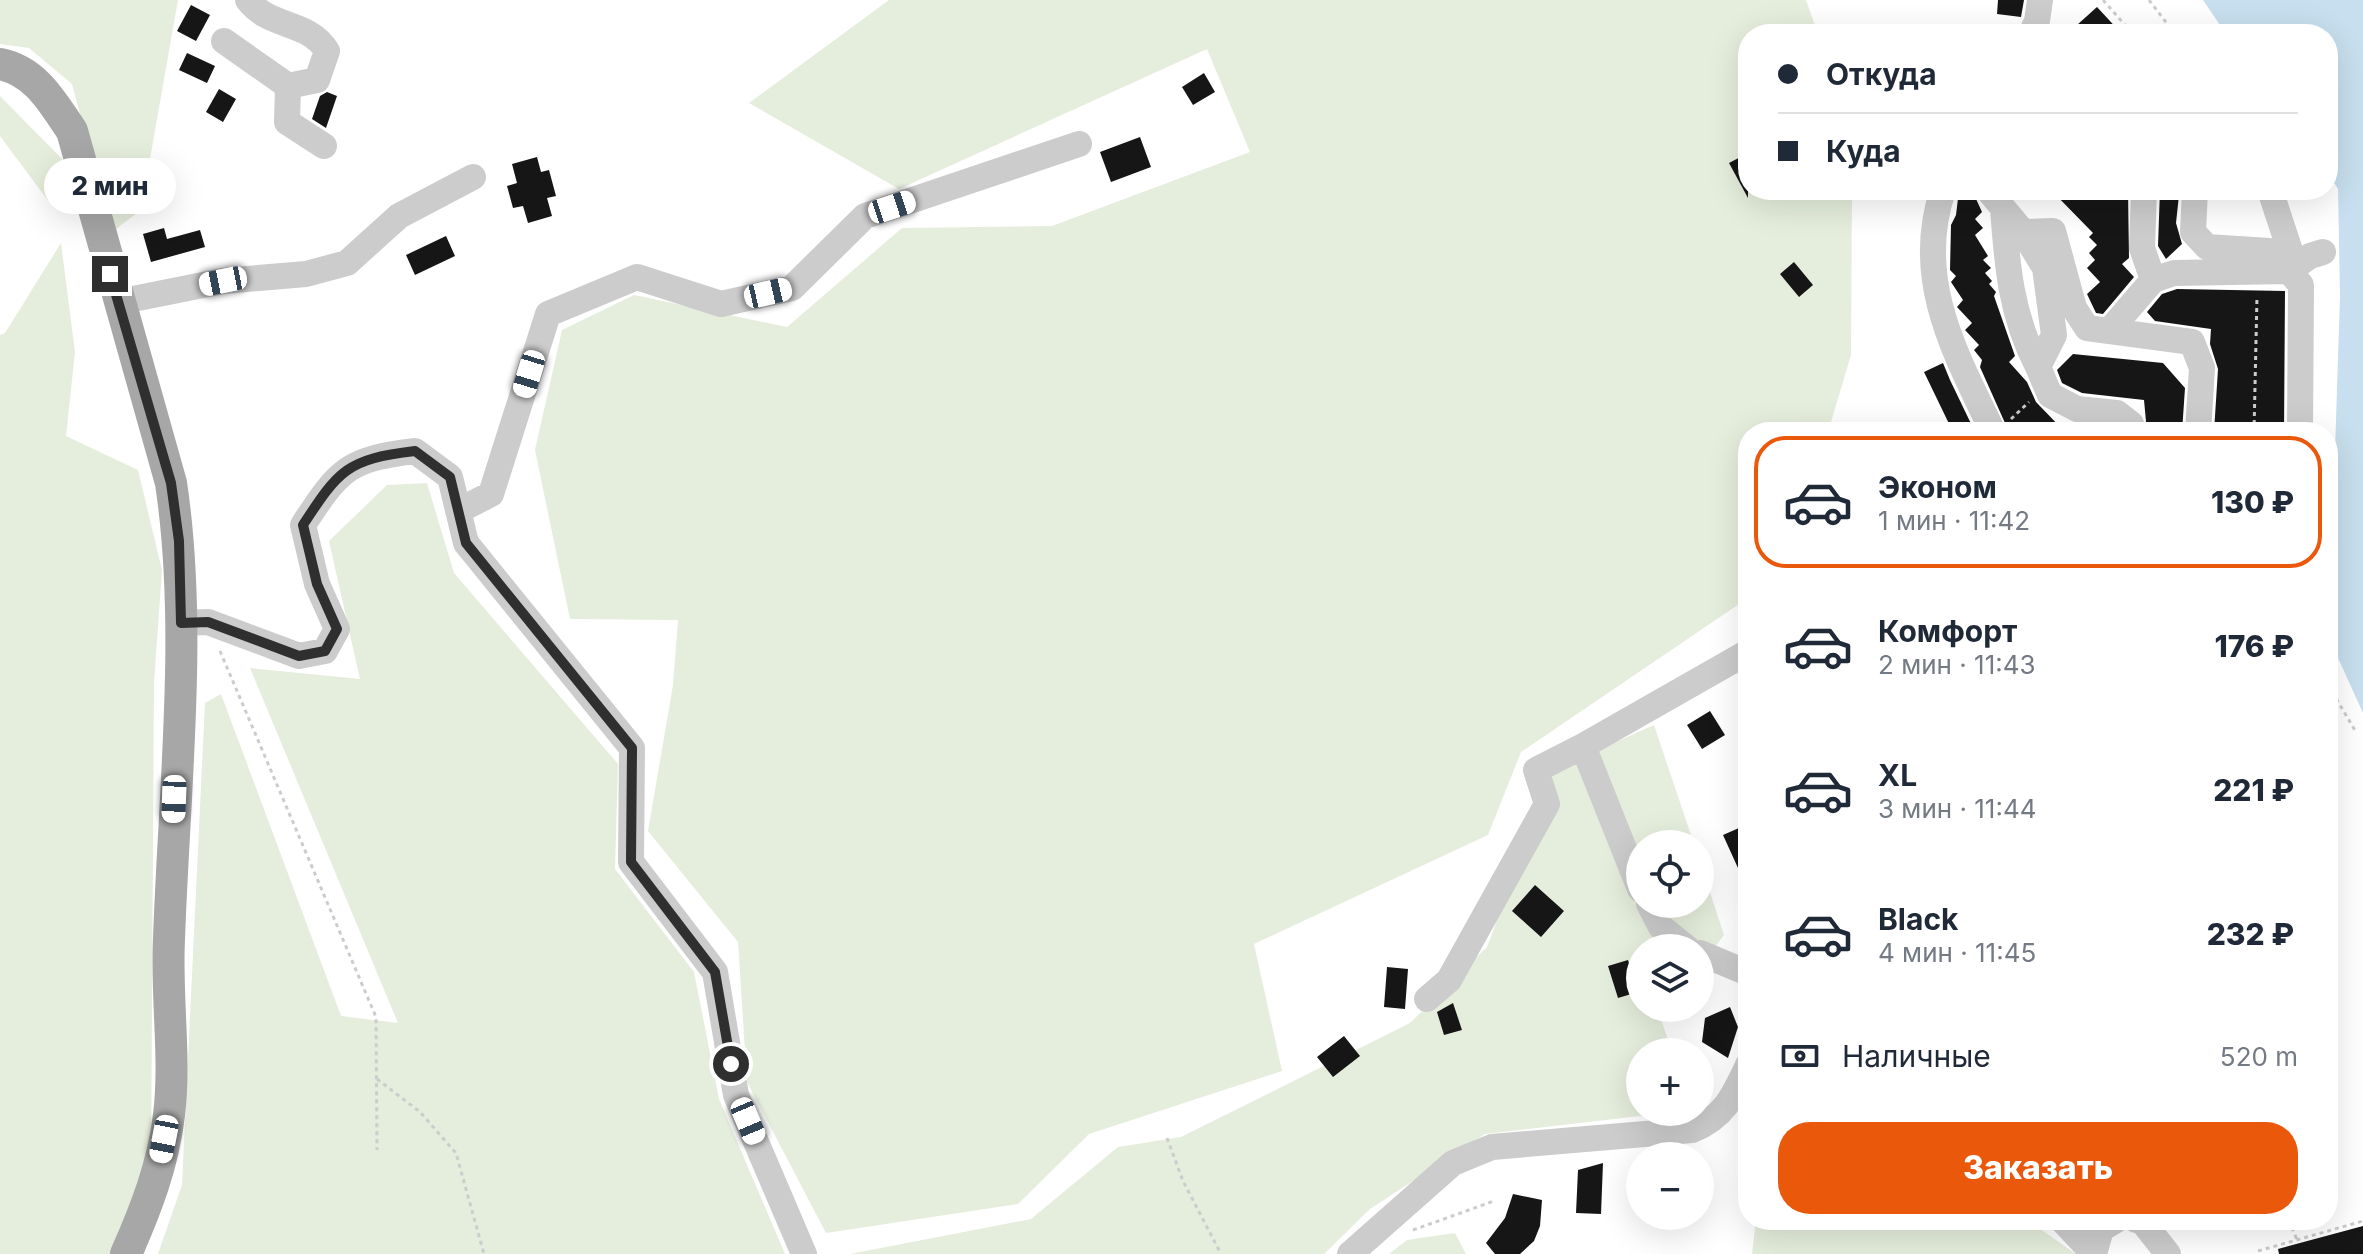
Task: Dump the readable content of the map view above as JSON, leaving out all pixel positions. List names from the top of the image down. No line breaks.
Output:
{"page":{"banner":["Откуда","Куда"],"bubble":"2 мин","list":[{"name":"Эконом","note":"1 мин · 11:42","value":"130 ₽"},{"name":"Комфорт","note":"2 мин · 11:43","value":"176 ₽"},{"name":"XL","note":"3 мин · 11:44","value":"221 ₽"},{"name":"Black","note":"4 мин · 11:45","value":"232 ₽"}],"map_buttons":["+","−"],"pay":["Наличные","520 m"],"buttons":"Заказать"}}
